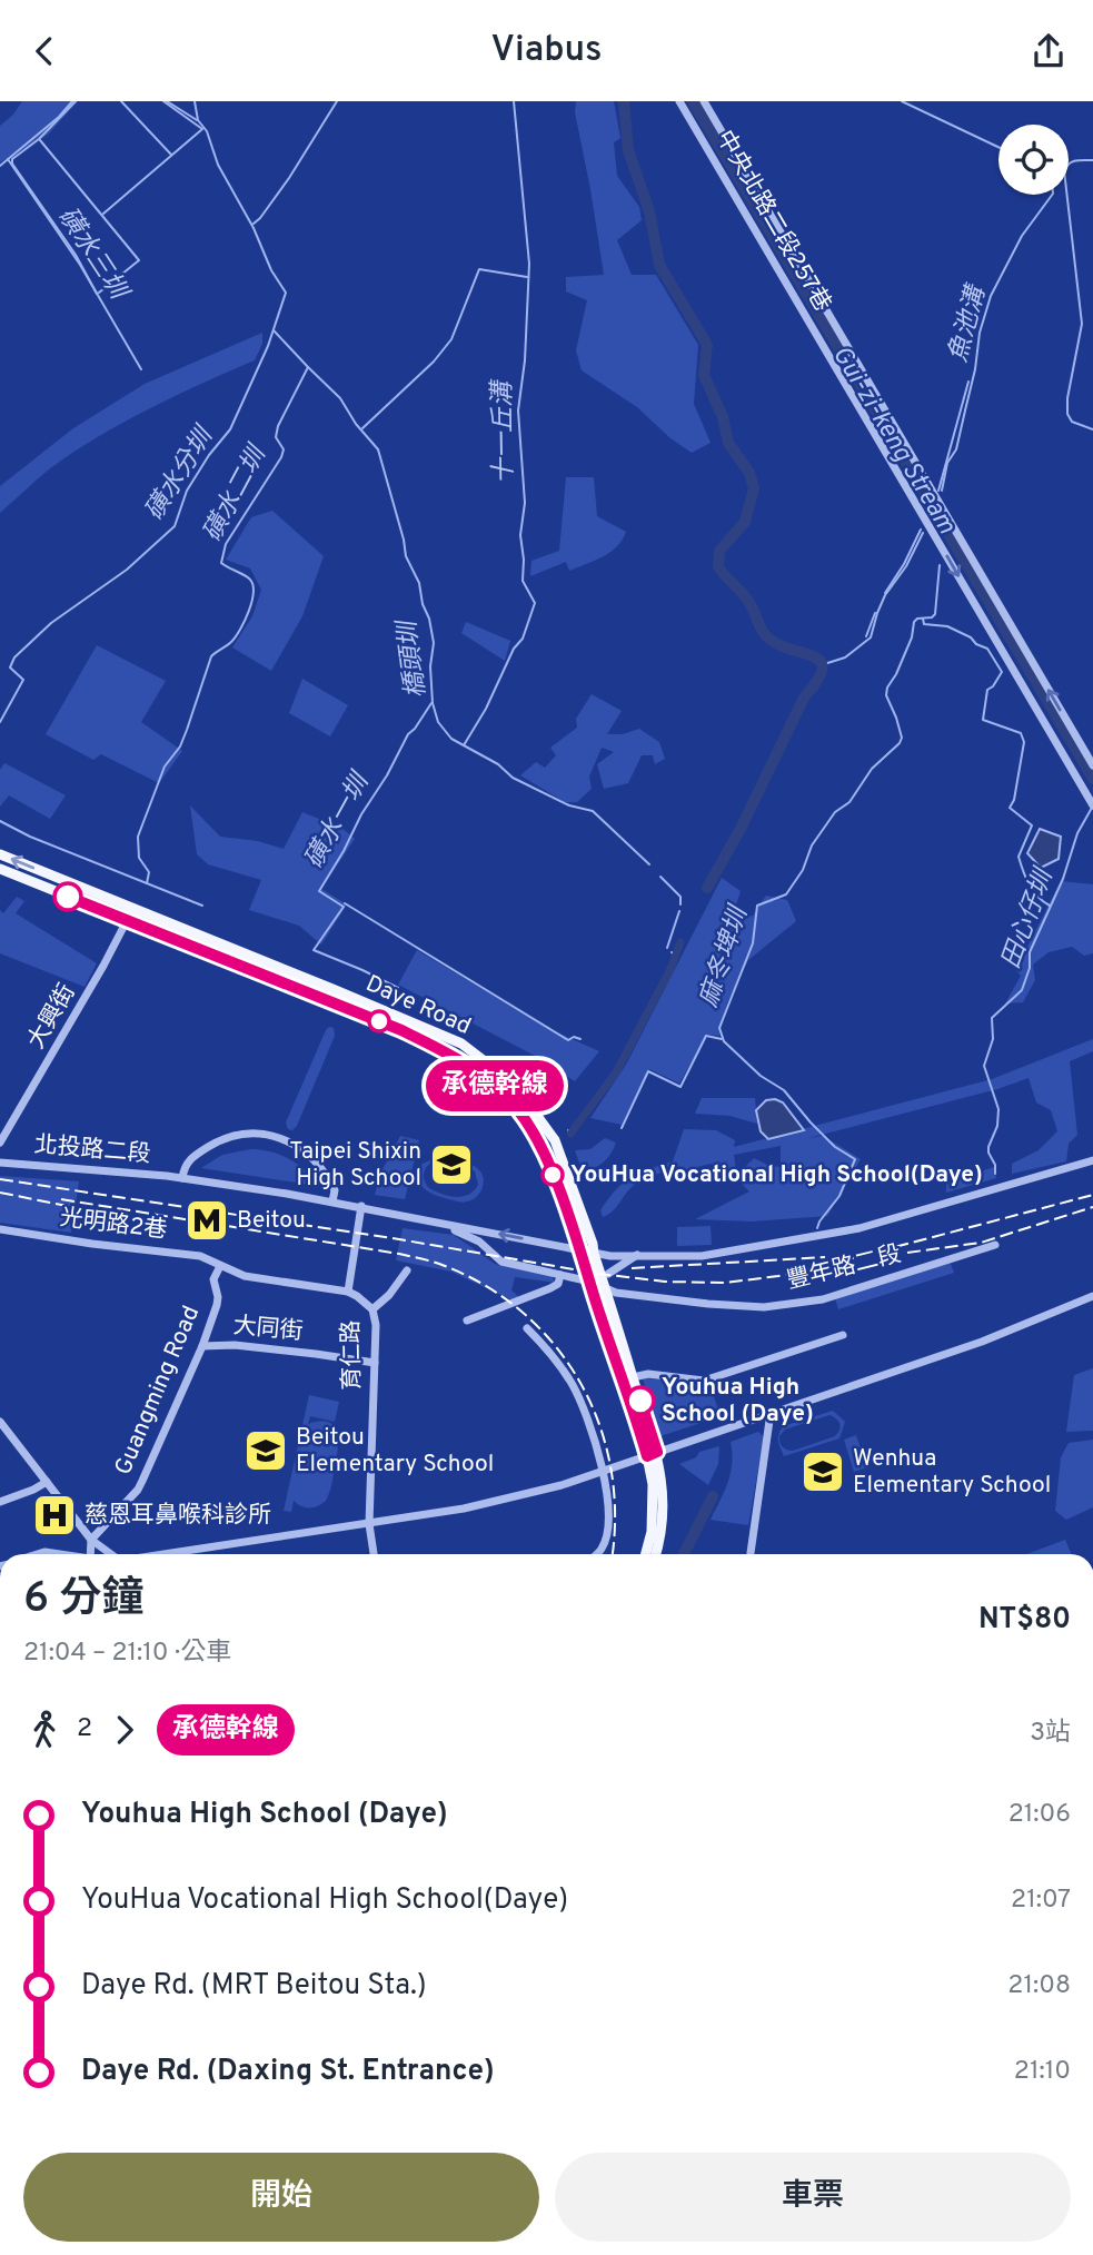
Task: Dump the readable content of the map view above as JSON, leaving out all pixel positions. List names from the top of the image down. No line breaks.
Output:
{"streets":{"main road":["Daye Road"],"street":["中央北路二段257巷","大興街","北投路二段","光明路2巷","豐年路二段","大同街","育仁路","Guangming Road"]},"crossings":[["Daye Road","大興街"],["Daye Road","豐年路二段"],["光明路2巷","育仁路"],["光明路2巷","Guangming Road"],["大同街","育仁路"],["大同街","Guangming Road"],["育仁路","Guangming Road"]],"water":["磺水三圳","魚池溝","十一丘溝","Gui-zi-keng Stream","磺水分圳","磺水二圳","橋頭圳","磺水一圳","田心仔圳","麻冬埤圳"],"places":{"school or university":["Taipei Shixin High School","Beitou Elementary School","Wenhua Elementary School"],"other":["YouHua Vocational High School(Daye)","Youhua High School (Daye)"],"metro station":["Beitou"],"hospital":["慈恩耳鼻喉科診所"]},"lines":["bus line 承德幹線"],"page":{"header":"Viabus","on_map":"承德幹線","heading":["6 分鐘","21:04 – 21:10 · 公車","NT$80"],"legs":["2","承德幹線","3站"],"list":[{"name":"Youhua High School (Daye)","value":"21:06"},{"name":"YouHua Vocational High School(Daye)","value":"21:07"},{"name":"Daye Rd. (MRT Beitou Sta.)","value":"21:08"},{"name":"Daye Rd. (Daxing St. Entrance)","value":"21:10"}],"buttons":["開始","車票"]}}
